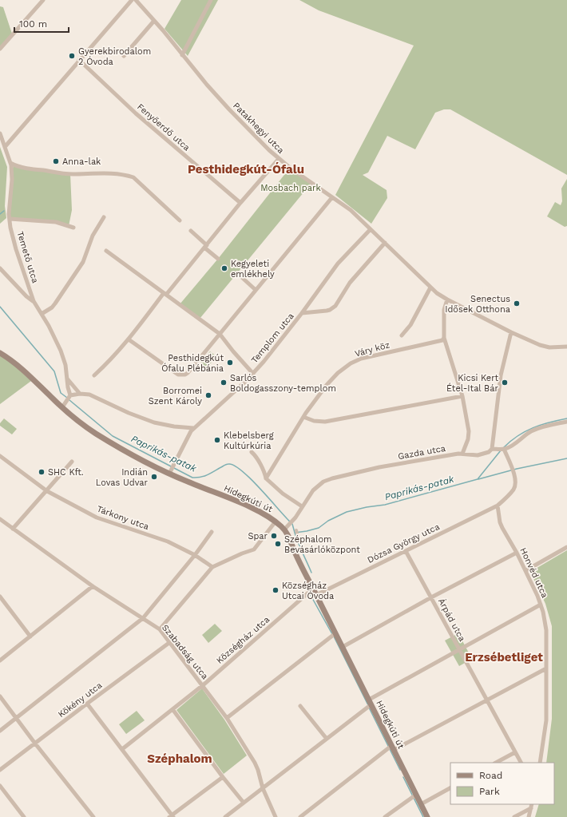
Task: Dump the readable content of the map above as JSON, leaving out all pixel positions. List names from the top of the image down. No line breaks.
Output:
{"streets":{"main road":["Hidegkúti út"],"street":["Fenyőerdő utca","Patakhegyi utca","Temető utca","Templom utca","Váry köz","Gazda utca","Tárkony utca","Dózsa György utca","Honvéd utca","Árpád utca","Községház utca","Szabadság utca","Kökény utca"]},"crossings":[["Patakhegyi utca","Templom utca"],["Templom utca","Hidegkúti út"],["Gazda utca","Hidegkúti út"],["Gazda utca","Dózsa György utca"],["Hidegkúti út","Dózsa György utca"],["Hidegkúti út","Községház utca"],["Dózsa György utca","Honvéd utca"],["Dózsa György utca","Árpád utca"],["Községház utca","Szabadság utca"],["Szabadság utca","Kökény utca"]],"districts":["Pesthidegkút-Ófalu","Erzsébetliget","Széphalom"],"water":["Paprikás-patak"],"parks":["Mosbach park"],"places":["Gyerekbirodalom 2 Óvoda","Anna-lak","Kegyeleti emlékhely","Senectus Idősek Otthona","Pesthidegkút Ófalu Plébánia","Sarlós Boldogasszony-templom","Kicsi Kert Étel-Ital Bár","Borromei Szent Károly","Klebelsberg Kultúrkúria","SHC Kft.","Indián Lovas Udvar","Spar","Széphalom Bevásárlóközpont","Községház Utcai Óvoda"],"legend":["Road","Park"],"scale_bar":"100 m"}
